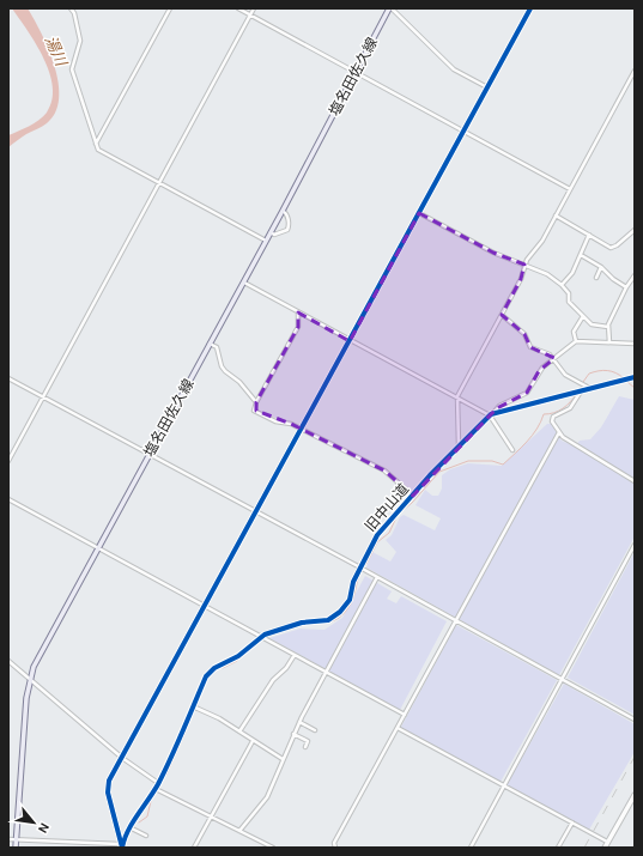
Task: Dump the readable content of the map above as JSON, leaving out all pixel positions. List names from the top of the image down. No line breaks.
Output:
{"streets":{"main road":["塩名田佐久線"],"street":["旧中山道"]},"water":["湯川"],"north":"bottom right"}
